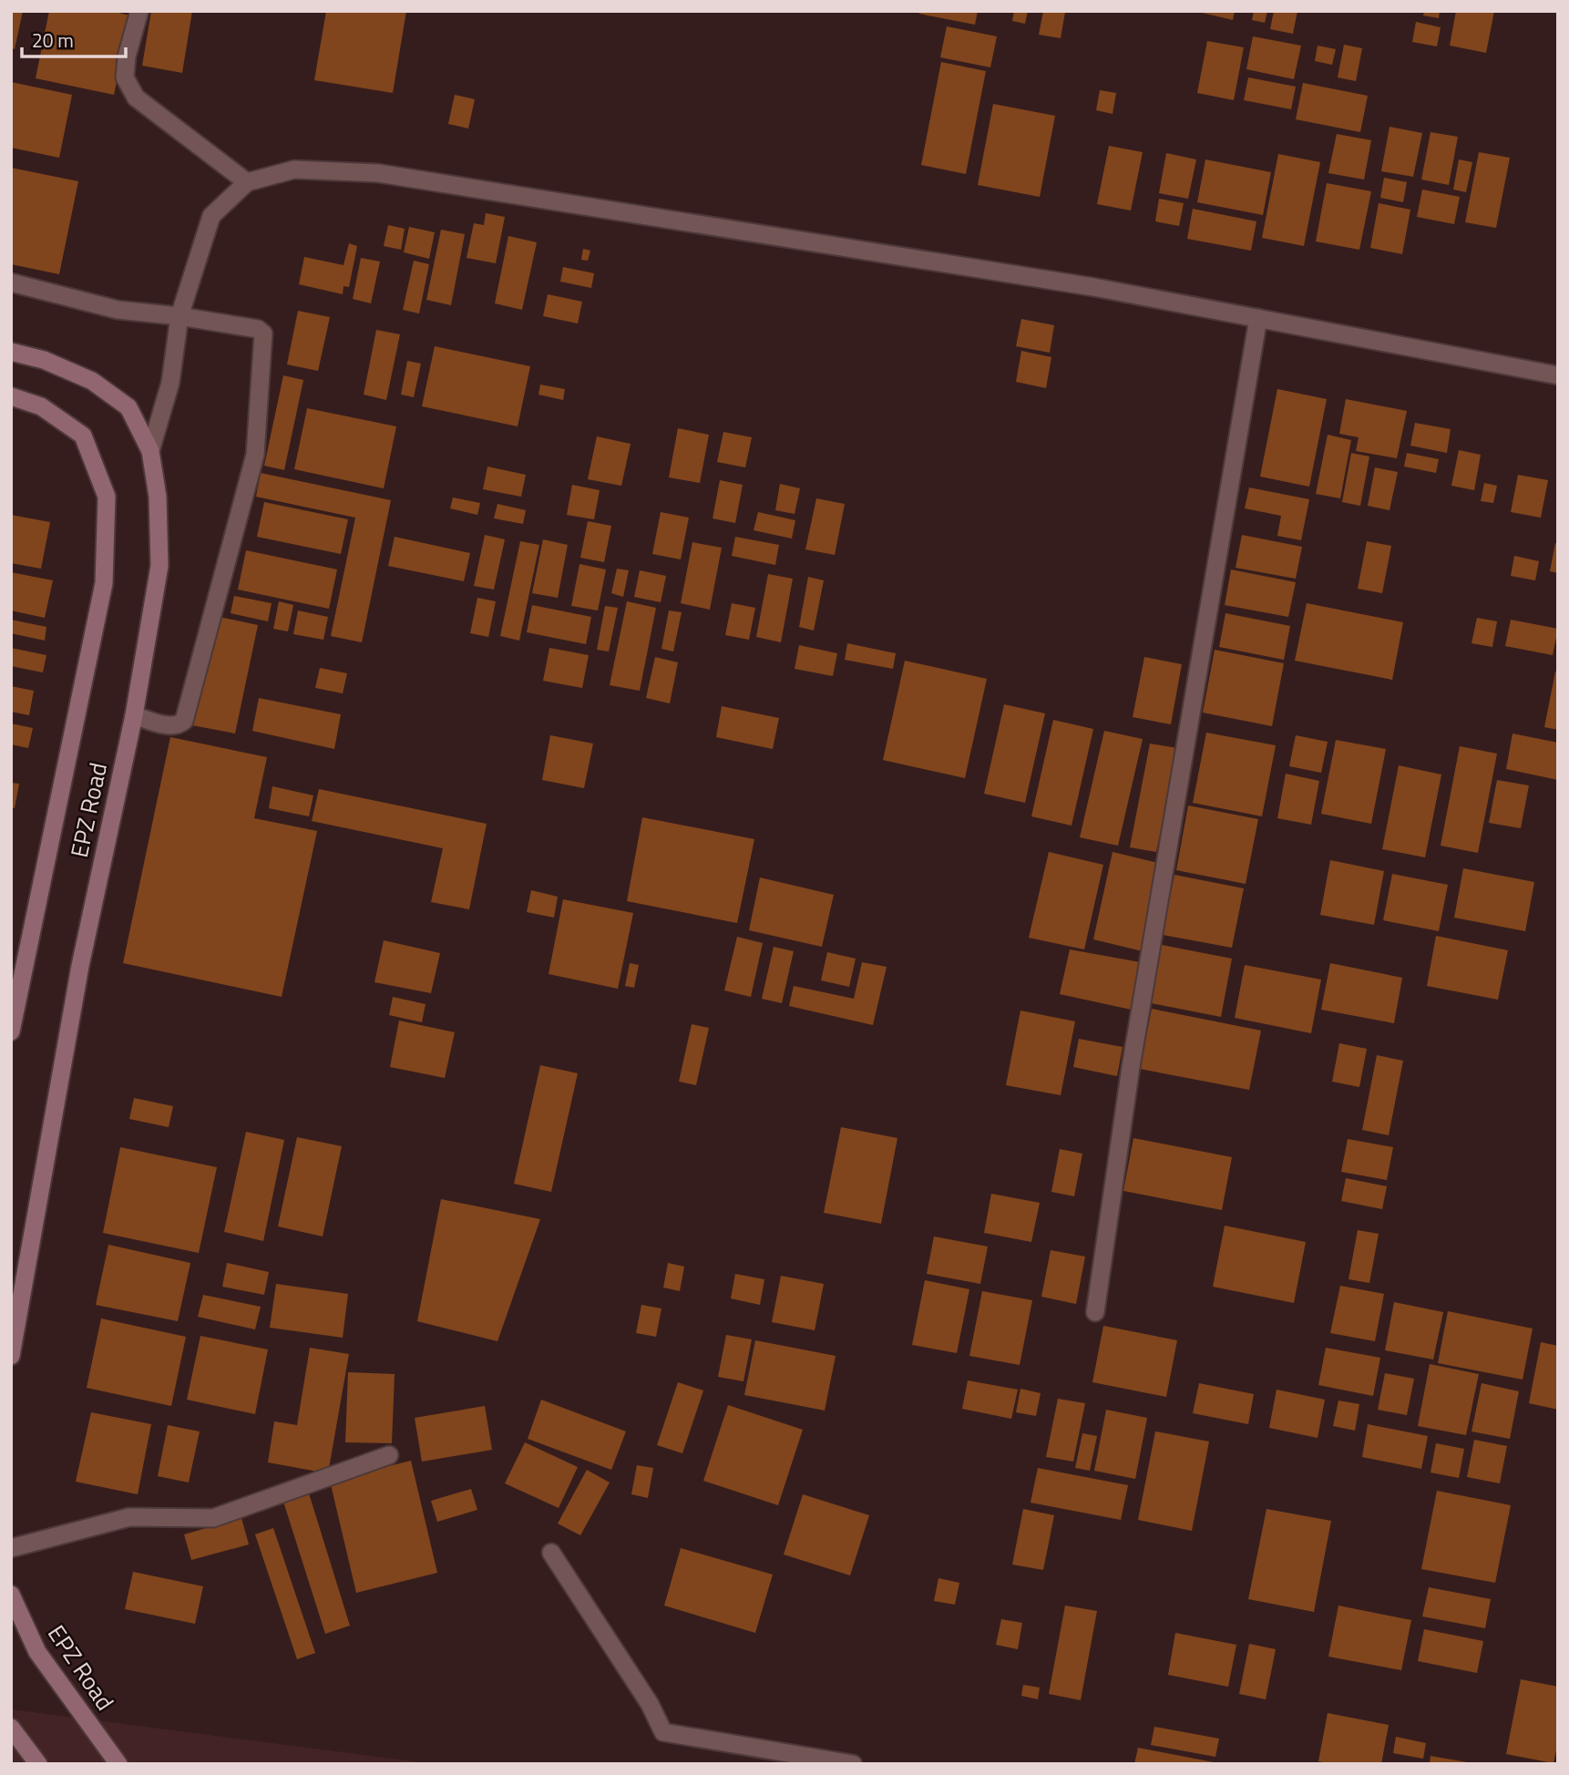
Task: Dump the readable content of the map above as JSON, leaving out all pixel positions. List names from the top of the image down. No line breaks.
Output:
{"streets":{"main road":["EPZ Road"]},"scale_bar":"20 m"}
